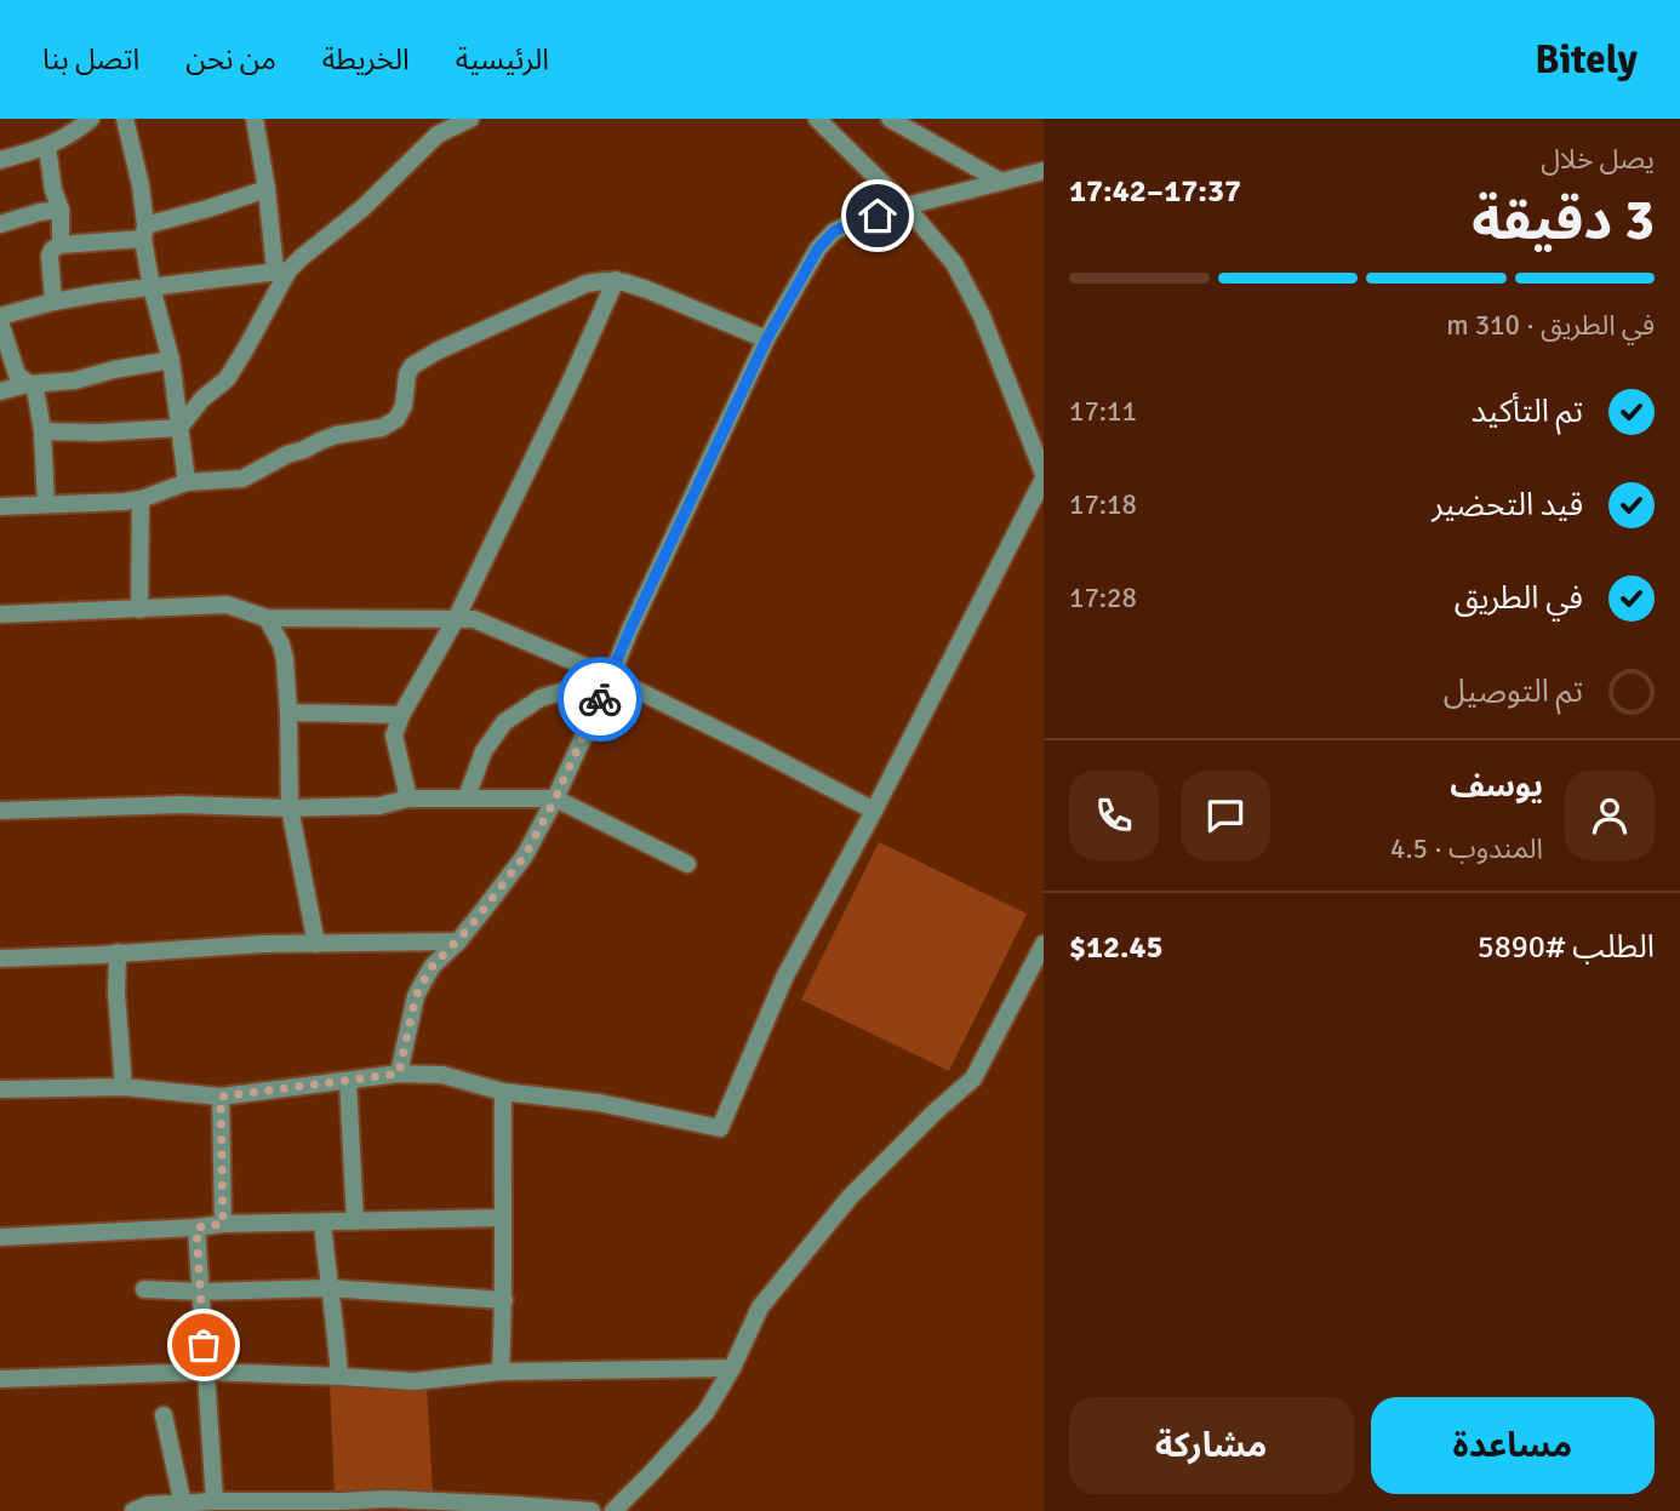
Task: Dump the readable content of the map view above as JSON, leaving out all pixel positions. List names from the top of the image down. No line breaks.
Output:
{"page":{"header":"Bitely","nav":["الرئيسية","الخريطة","من نحن","اتصل بنا"],"heading":["3 دقيقة","يصل خلال","17:37–17:42"],"panel":["يوسف","المندوب · 4.5","الطلب #5890","$12.45"],"bar":"في الطريق · 310 m","list":[["تم التأكيد","17:11"],["قيد التحضير","17:18"],["في الطريق","17:28"],"تم التوصيل"],"buttons":["مساعدة","مشاركة"]}}
